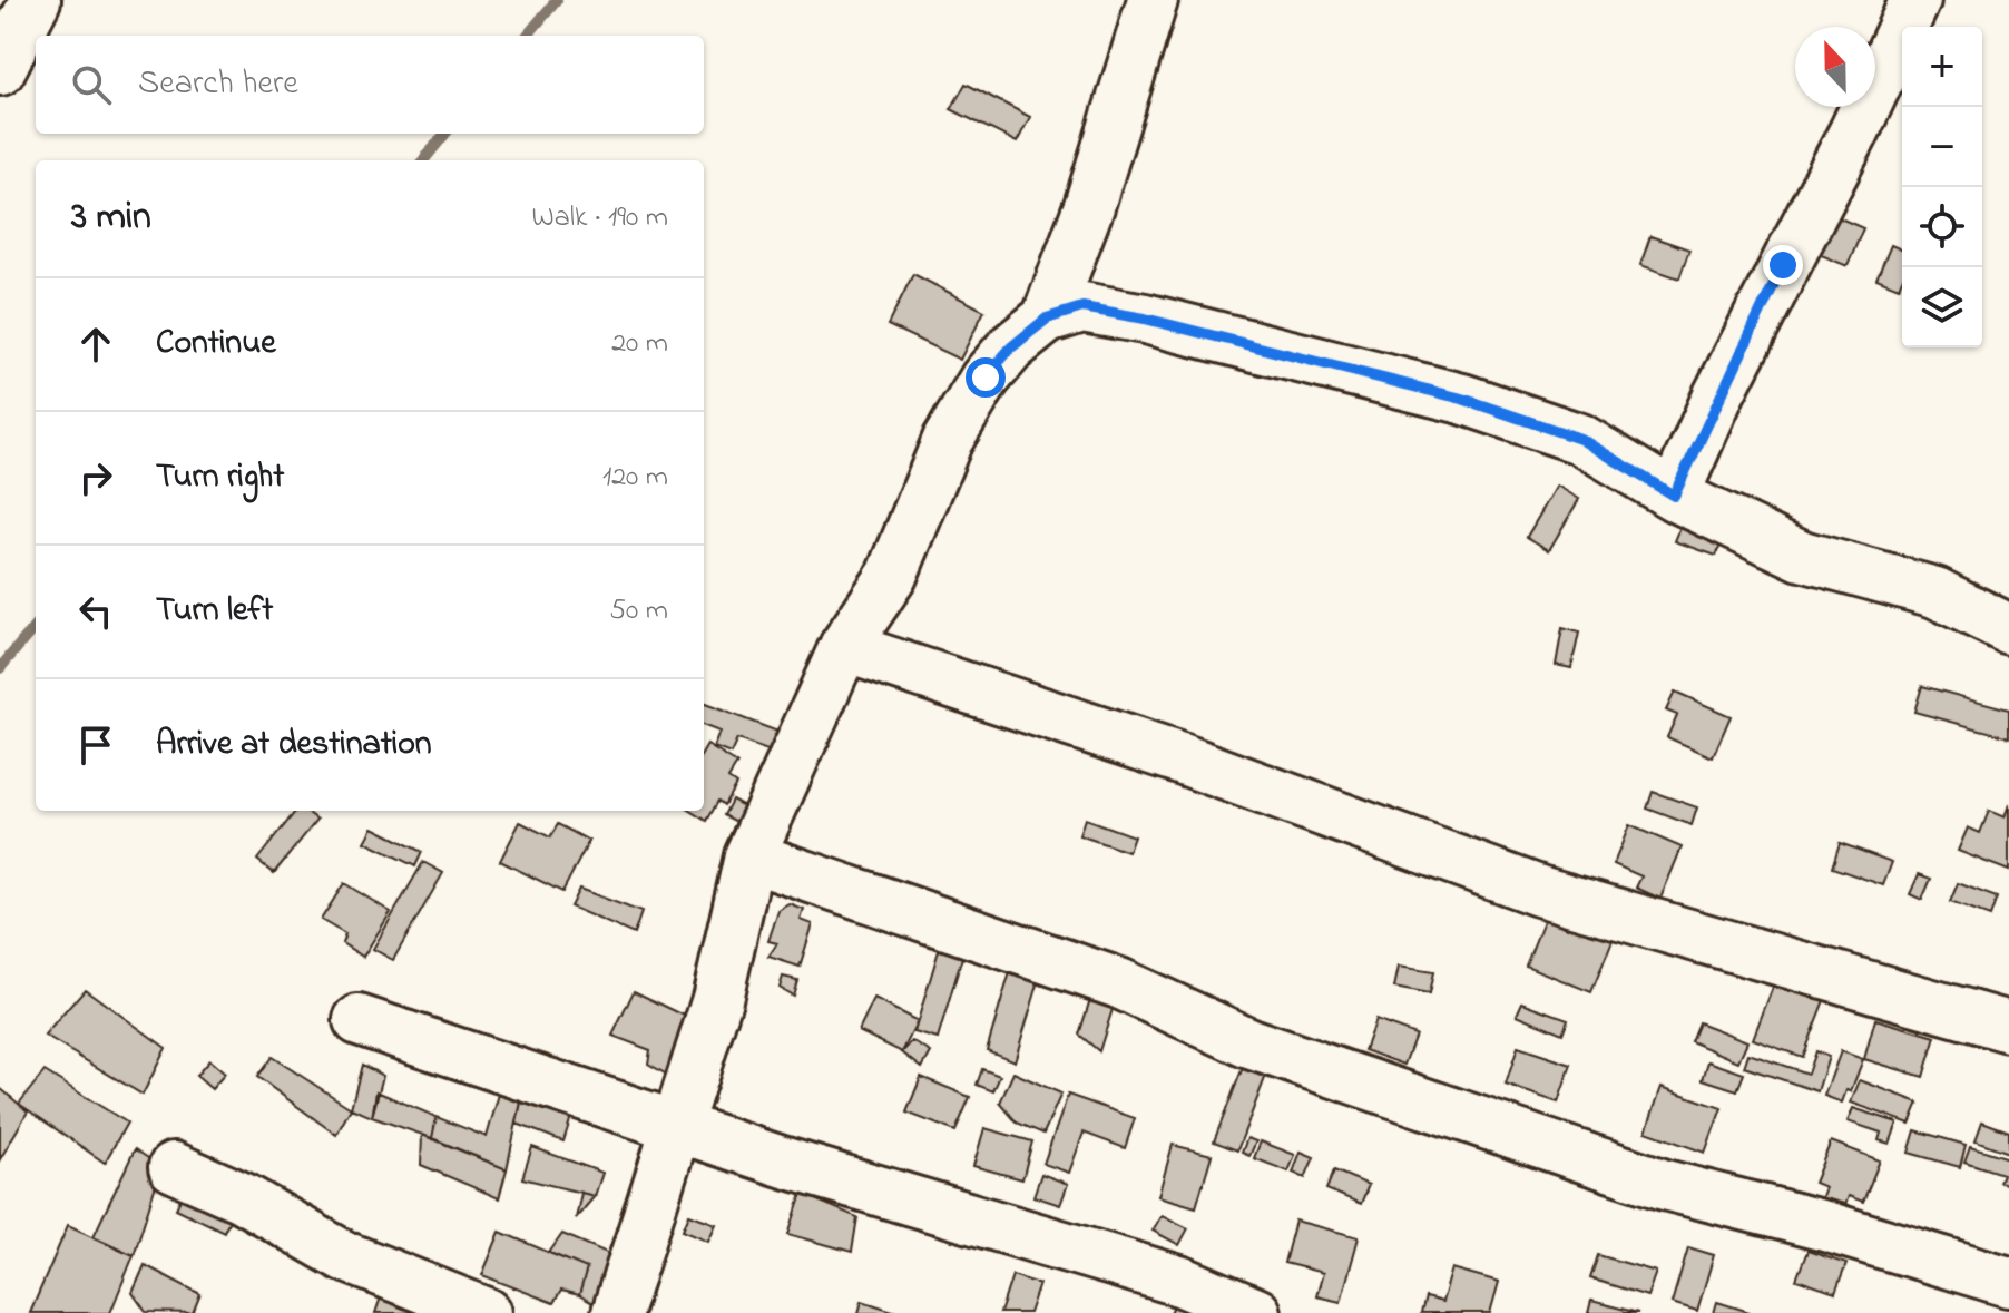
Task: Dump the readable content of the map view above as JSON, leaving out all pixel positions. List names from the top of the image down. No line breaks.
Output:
{"north":"top","page":{"map_buttons":["+","−"],"search":"Search here","heading":["3 min","Walk · 190 m"],"list":[["Continue","20 m"],["Turn right","120 m"],["Turn left","50 m"],"Arrive at destination"]}}
